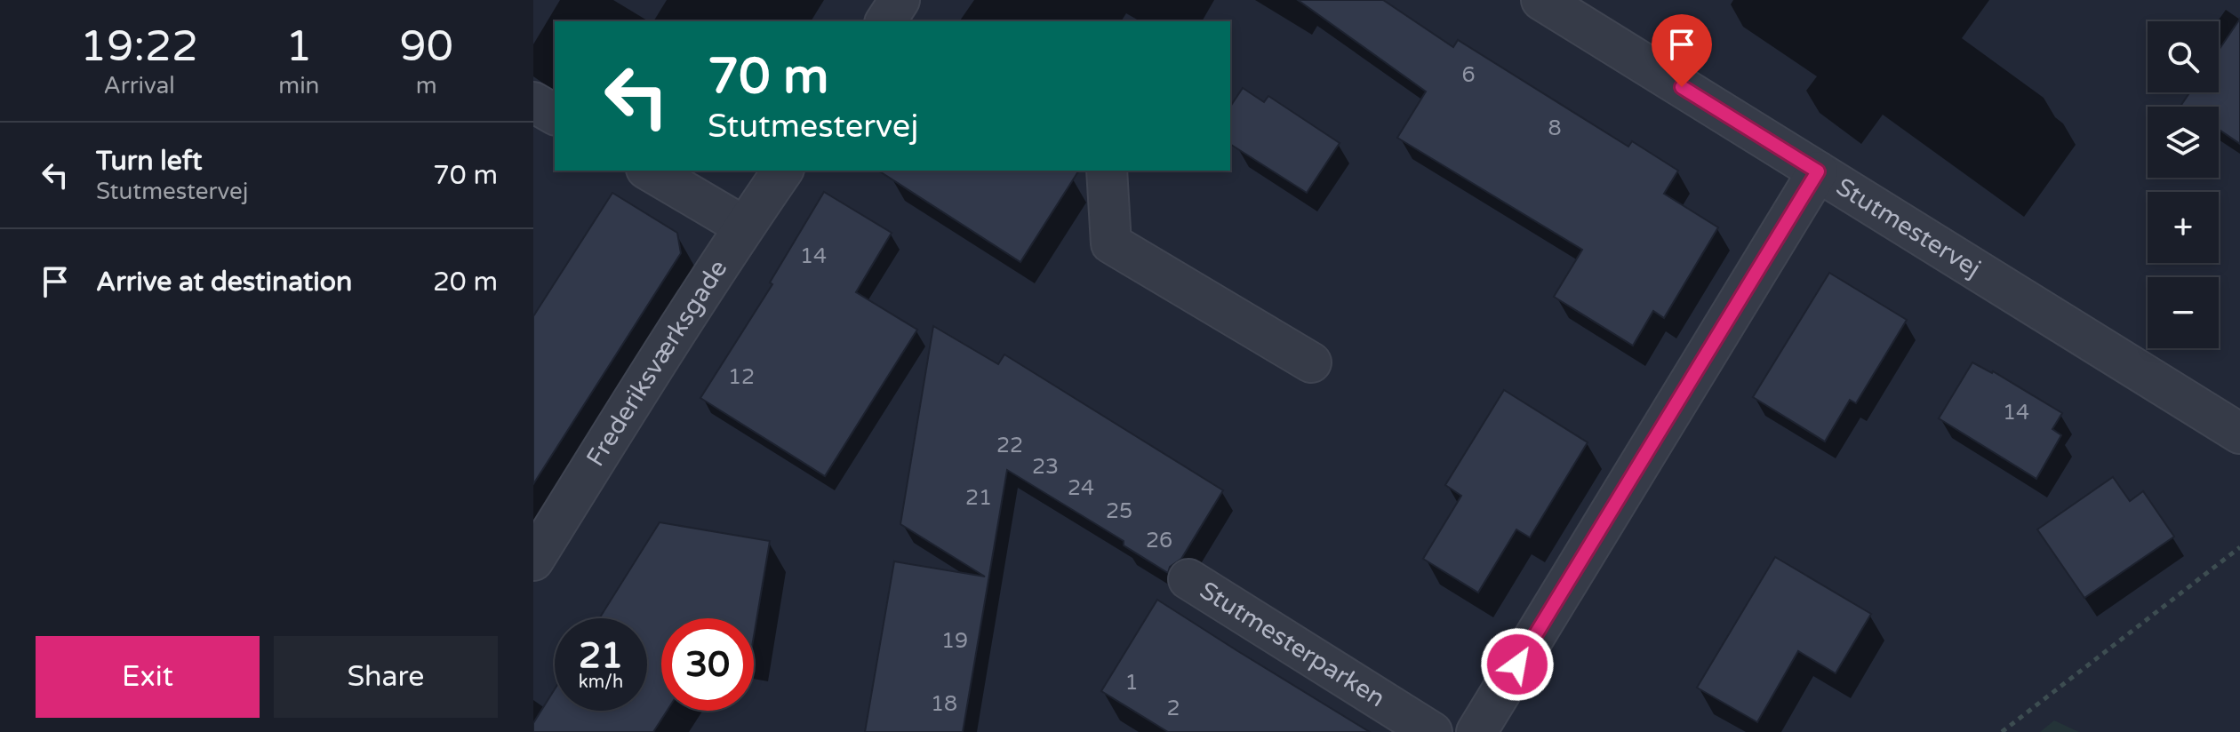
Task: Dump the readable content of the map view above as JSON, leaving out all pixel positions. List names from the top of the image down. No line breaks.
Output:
{"streets":{"street":["Stutmestervej","Frederiksværksgade","Stutmesterparken"]},"house_numbers":["6","8","14","12","14","22","23","24","21","25","26","19","1","18","2"],"page":{"eta":["19:22","Arrival","1","min","90","m"],"map_buttons":["+","−"],"turn":["70 m","Stutmestervej"],"list":[{"name":"Turn left","note":"Stutmestervej","value":"70 m"},{"name":"Arrive at destination","value":"20 m"}],"speed":"21 km/h","limit":"30","buttons":["Exit","Share"]}}
